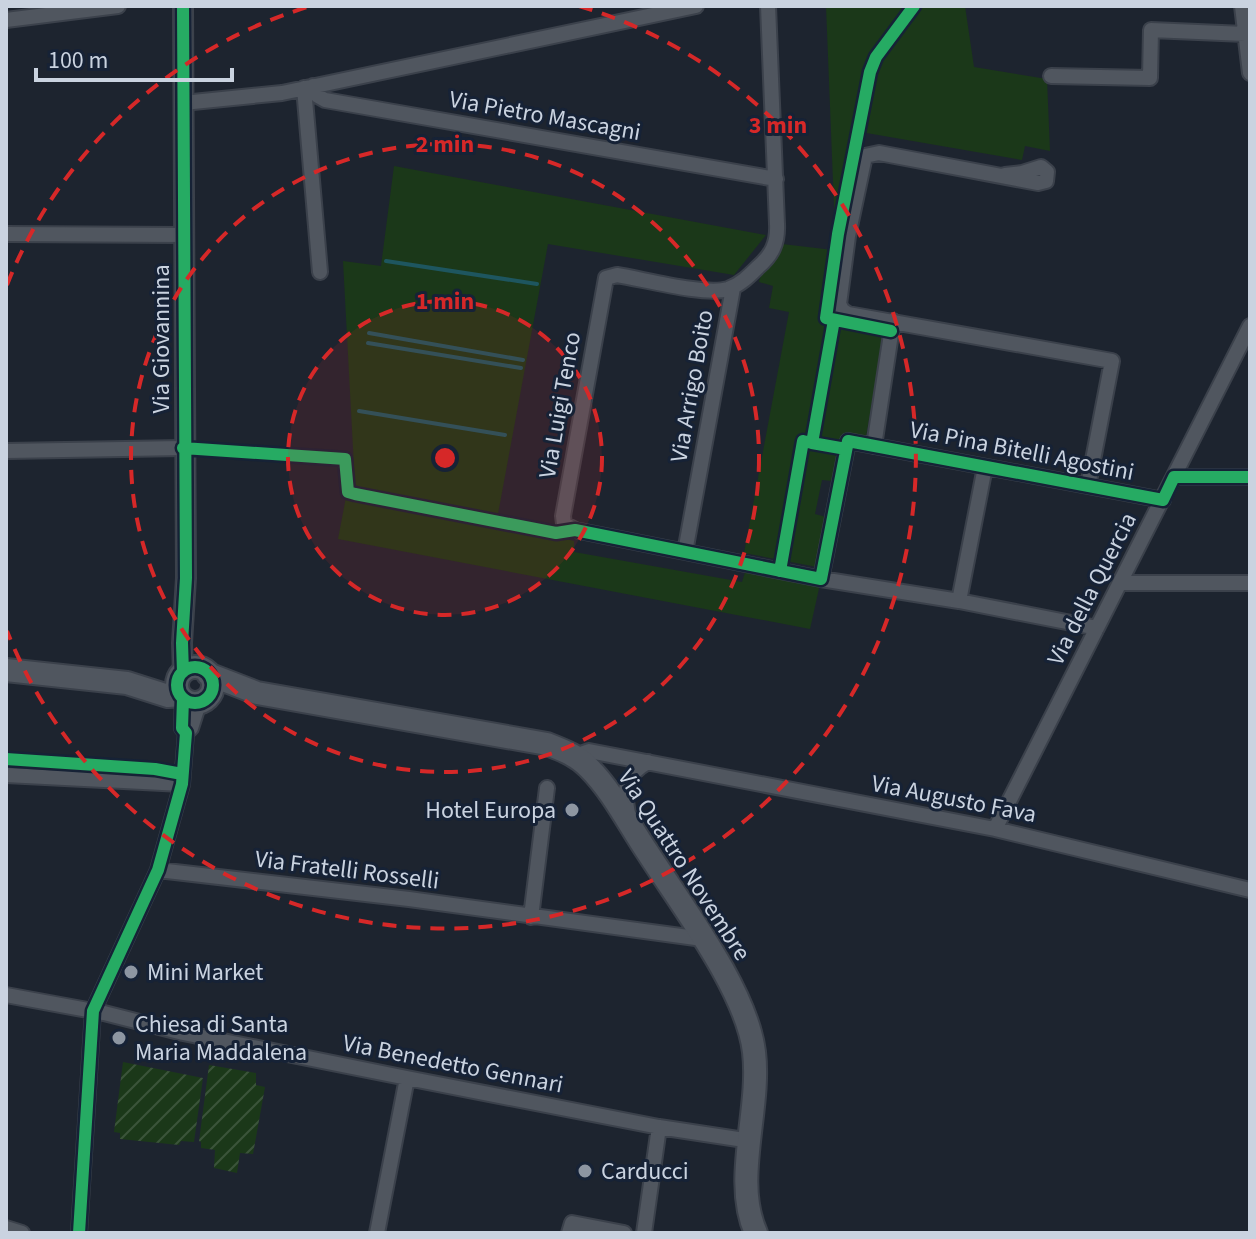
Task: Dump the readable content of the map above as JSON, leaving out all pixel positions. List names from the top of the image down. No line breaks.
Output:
{"streets":{"main road":["Via Quattro Novembre"],"street":["Via Pietro Mascagni","Via Giovannina","Via Arrigo Boito","Via Luigi Tenco","Via Pina Bitelli Agostini","Via della Quercia","Via Augusto Fava","Via Fratelli Rosselli","Via Benedetto Gennari"]},"crossings":[["Via Pietro Mascagni","Via Arrigo Boito"],["Via Giovannina","Via Quattro Novembre"],["Via Arrigo Boito","Via Luigi Tenco"],["Via Pina Bitelli Agostini","Via della Quercia"],["Via della Quercia","Via Augusto Fava"],["Via Augusto Fava","Via Quattro Novembre"],["Via Quattro Novembre","Via Fratelli Rosselli"],["Via Quattro Novembre","Via Benedetto Gennari"]],"places":["Hotel Europa","Mini Market","Chiesa di Santa Maria Maddalena","Carducci"],"scale_bar":"100 m","rings":["3 min","2 min","1 min"]}
